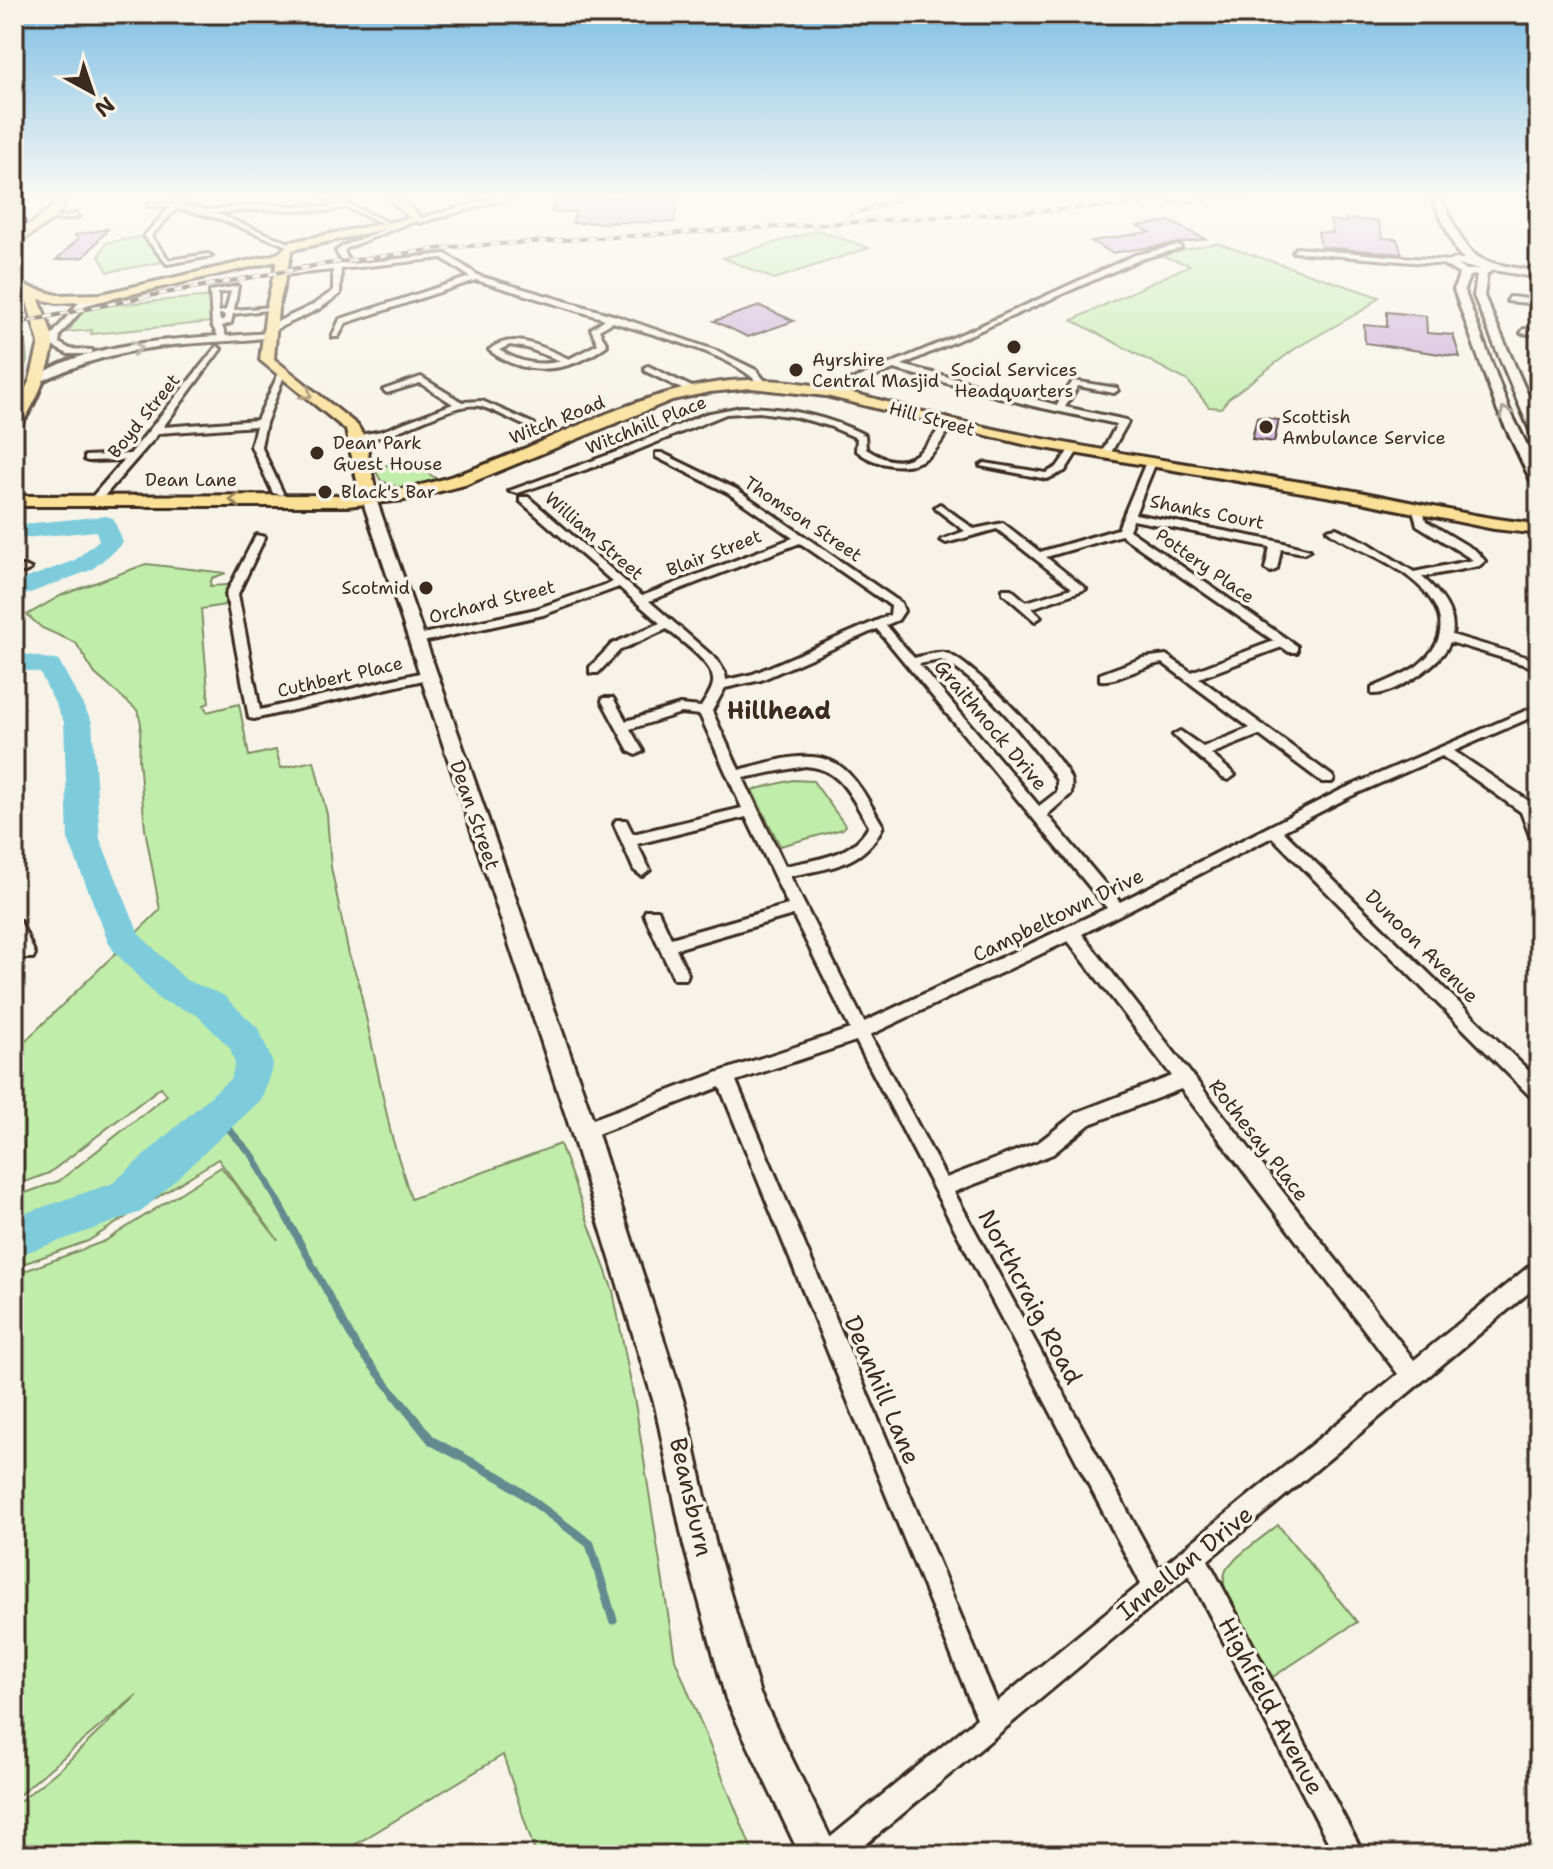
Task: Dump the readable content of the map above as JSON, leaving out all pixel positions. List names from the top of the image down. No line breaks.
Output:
{"streets":{"main road":["Hill Street","Witch Road","Dean Lane","Dean Street","Beansburn"],"street":["Boyd Street","Witchhill Place","Shanks Court","Thomson Street","William Street","Blair Street","Pottery Place","Orchard Street","Cuthbert Place","Graithnock Drive","Campbeltown Drive","Dunoon Avenue","Rothesay Place","Northcraig Road","Deanhill Lane","Innellan Drive","Highfield Avenue"]},"crossings":[["Boyd Street","Dean Lane"],["Hill Street","Witch Road"],["Hill Street","Witchhill Place"],["Witch Road","Dean Lane"],["Witch Road","Dean Street"],["Witchhill Place","William Street"],["Dean Lane","Dean Street"],["Thomson Street","Blair Street"],["Thomson Street","Graithnock Drive"],["William Street","Blair Street"],["William Street","Orchard Street"],["Orchard Street","Dean Street"],["Cuthbert Place","Dean Street"],["Graithnock Drive","Campbeltown Drive"],["Dean Street","Campbeltown Drive"],["Dean Street","Beansburn"],["Campbeltown Drive","Dunoon Avenue"],["Campbeltown Drive","Rothesay Place"],["Campbeltown Drive","Northcraig Road"],["Campbeltown Drive","Deanhill Lane"],["Campbeltown Drive","Beansburn"],["Rothesay Place","Innellan Drive"],["Northcraig Road","Innellan Drive"],["Deanhill Lane","Innellan Drive"],["Innellan Drive","Highfield Avenue"]],"one_way":["Dean Lane"],"districts":["Hillhead"],"places":["Social Services Headquarters","Ayrshire Central Masjid","Scottish Ambulance Service","Dean Park Guest House","Black's Bar","Scotmid"],"north":"bottom right"}
